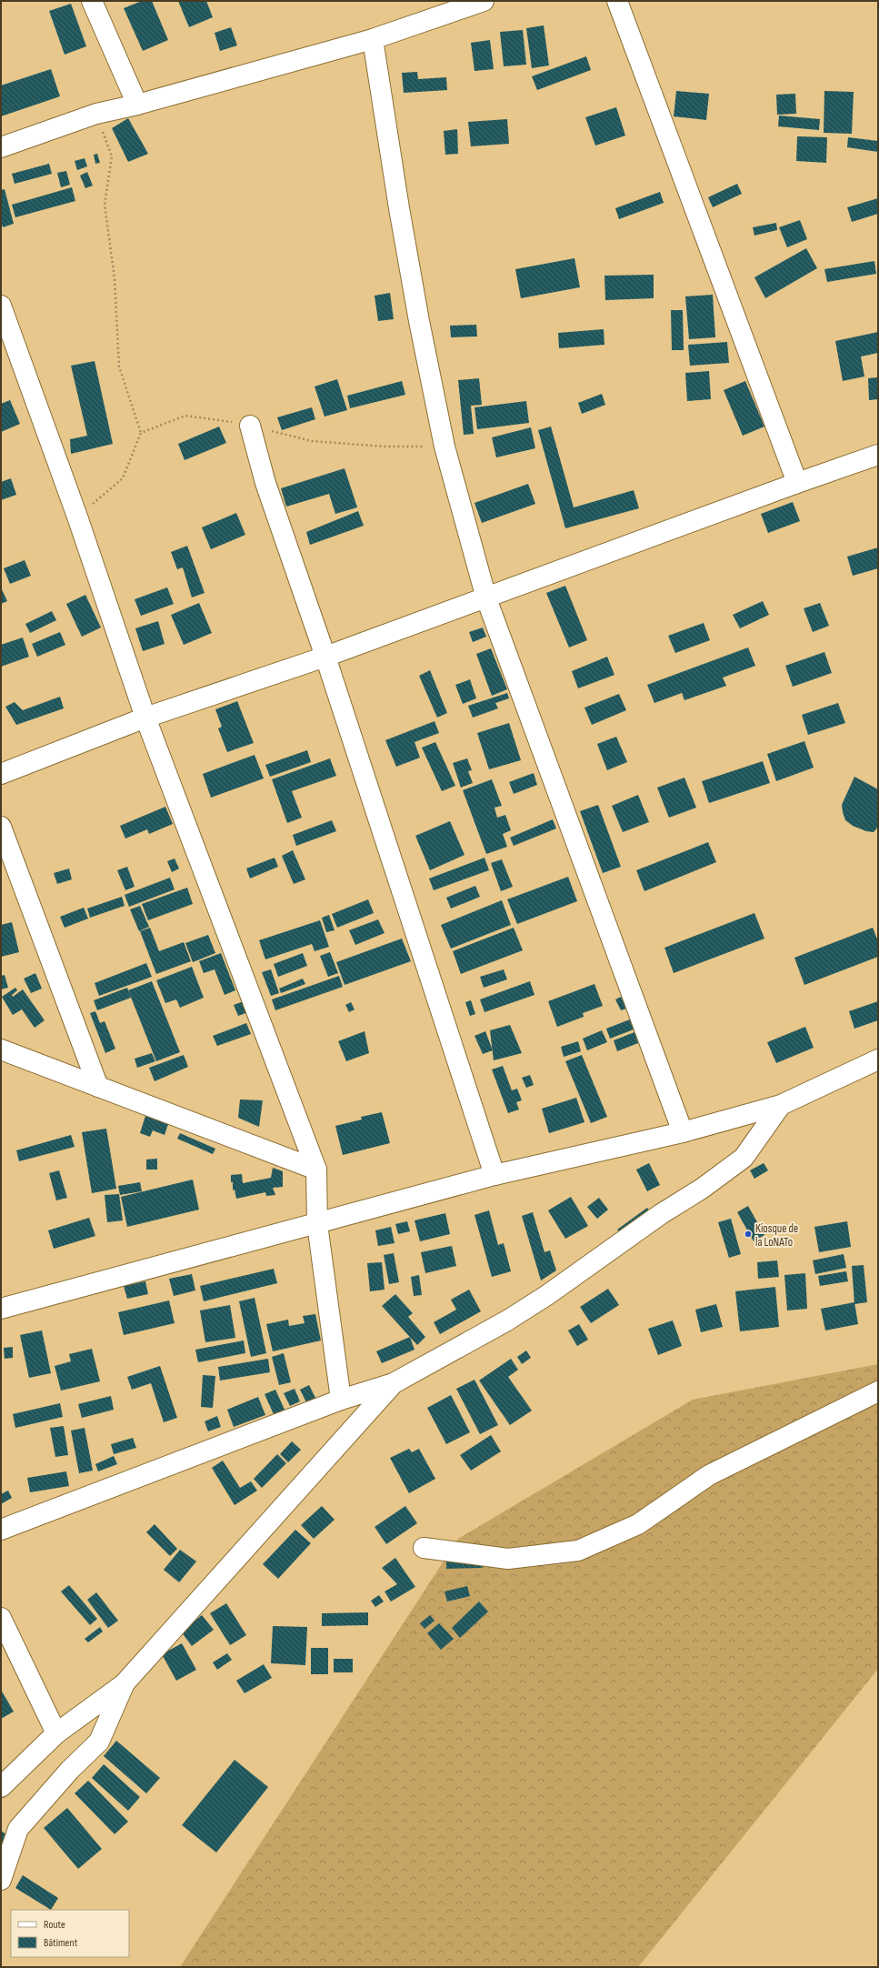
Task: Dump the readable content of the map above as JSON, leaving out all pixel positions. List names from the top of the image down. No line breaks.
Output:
{"places":["Kiosque de la LoNATo"],"legend":["Route","Bâtiment"]}
